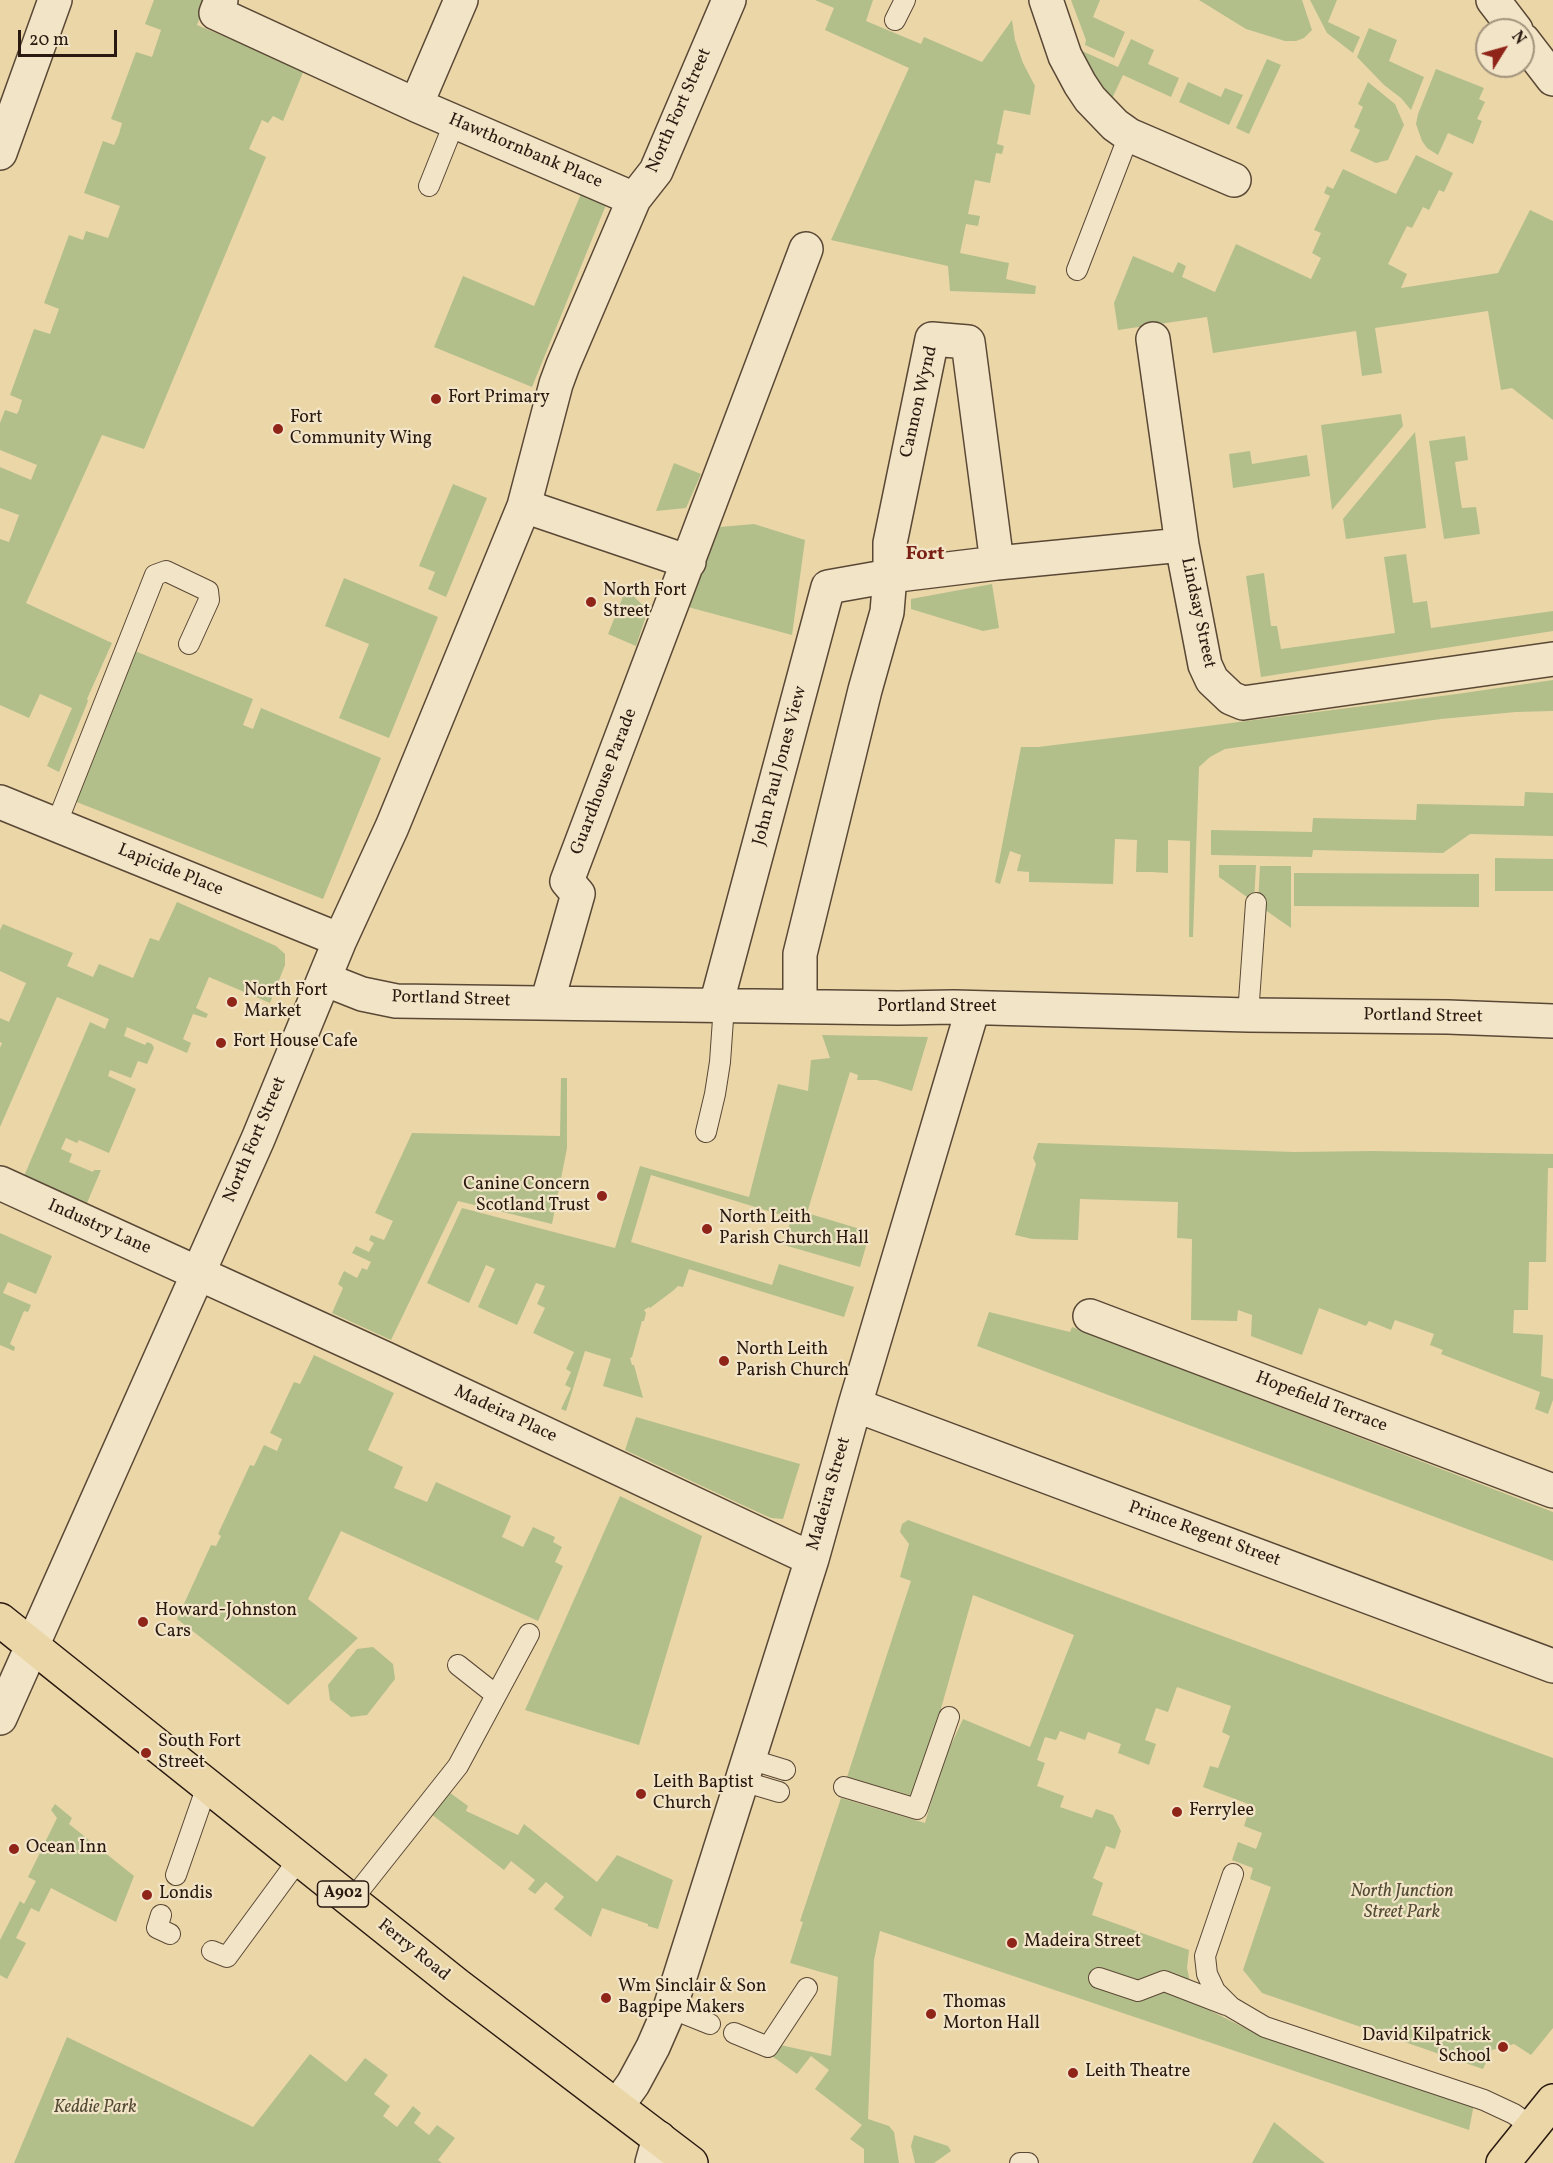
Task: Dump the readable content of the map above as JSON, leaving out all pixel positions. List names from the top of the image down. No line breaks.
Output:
{"streets":{"main road":["A902","Ferry Road"],"street":["North Fort Street","Hawthornbank Place","Cannon Wynd","Lindsay Street","John Paul Jones View","Guardhouse Parade","Lapicide Place","Portland Street","Industry Lane","Hopefield Terrace","Madeira Place","Madeira Street","Prince Regent Street"]},"crossings":[["North Fort Street","Hawthornbank Place"],["North Fort Street","Lapicide Place"],["North Fort Street","Portland Street"],["North Fort Street","Industry Lane"],["North Fort Street","Madeira Place"],["North Fort Street","Ferry Road"],["Cannon Wynd","John Paul Jones View"],["Lindsay Street","John Paul Jones View"],["John Paul Jones View","Portland Street"],["Guardhouse Parade","Portland Street"],["Portland Street","Madeira Street"],["Industry Lane","Madeira Place"],["Madeira Place","Madeira Street"],["Madeira Street","Prince Regent Street"],["Madeira Street","Ferry Road"]],"districts":["Fort"],"parks":["North Junction Street Park","Keddie Park"],"places":["Fort Primary","Fort Community Wing","North Fort Street","North Fort Market","Fort House Cafe","Canine Concern Scotland Trust","North Leith Parish Church Hall","North Leith Parish Church","Howard-Johnston Cars","South Fort Street","Leith Baptist Church","Ferrylee","Ocean Inn","Londis","Madeira Street","Wm Sinclair & Son Bagpipe Makers","Thomas Morton Hall","David Kilpatrick School","Leith Theatre"],"scale_bar":"20 m","north":"top right"}
